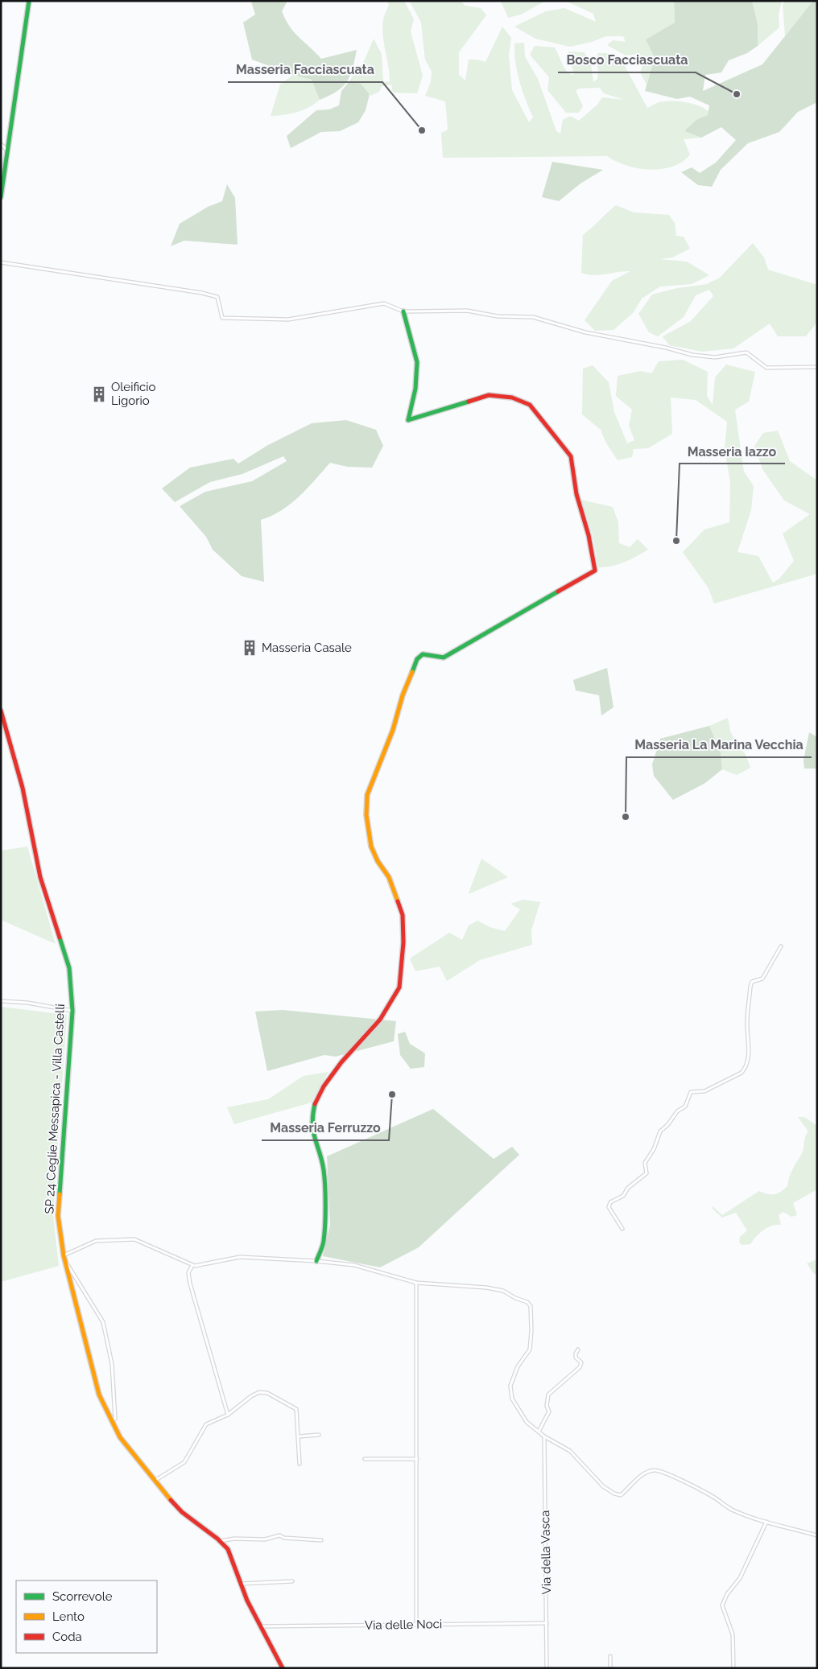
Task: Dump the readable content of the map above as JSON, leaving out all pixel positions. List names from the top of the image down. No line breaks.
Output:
{"streets":{"street":["SP 24 Ceglie Messapica - Villa Castelli","Via della Vasca","Via delle Noci"]},"crossings":[["SP 24 Ceglie Messapica - Villa Castelli","Via delle Noci"],["Via della Vasca","Via delle Noci"]],"places":{"other":["Bosco Facciascuata","Masseria Facciascuata","Masseria Iazzo","Masseria La Marina Vecchia","Masseria Ferruzzo"],"building":["Oleificio Ligorio","Masseria Casale"]},"legend":["Scorrevole","Lento","Coda"]}
